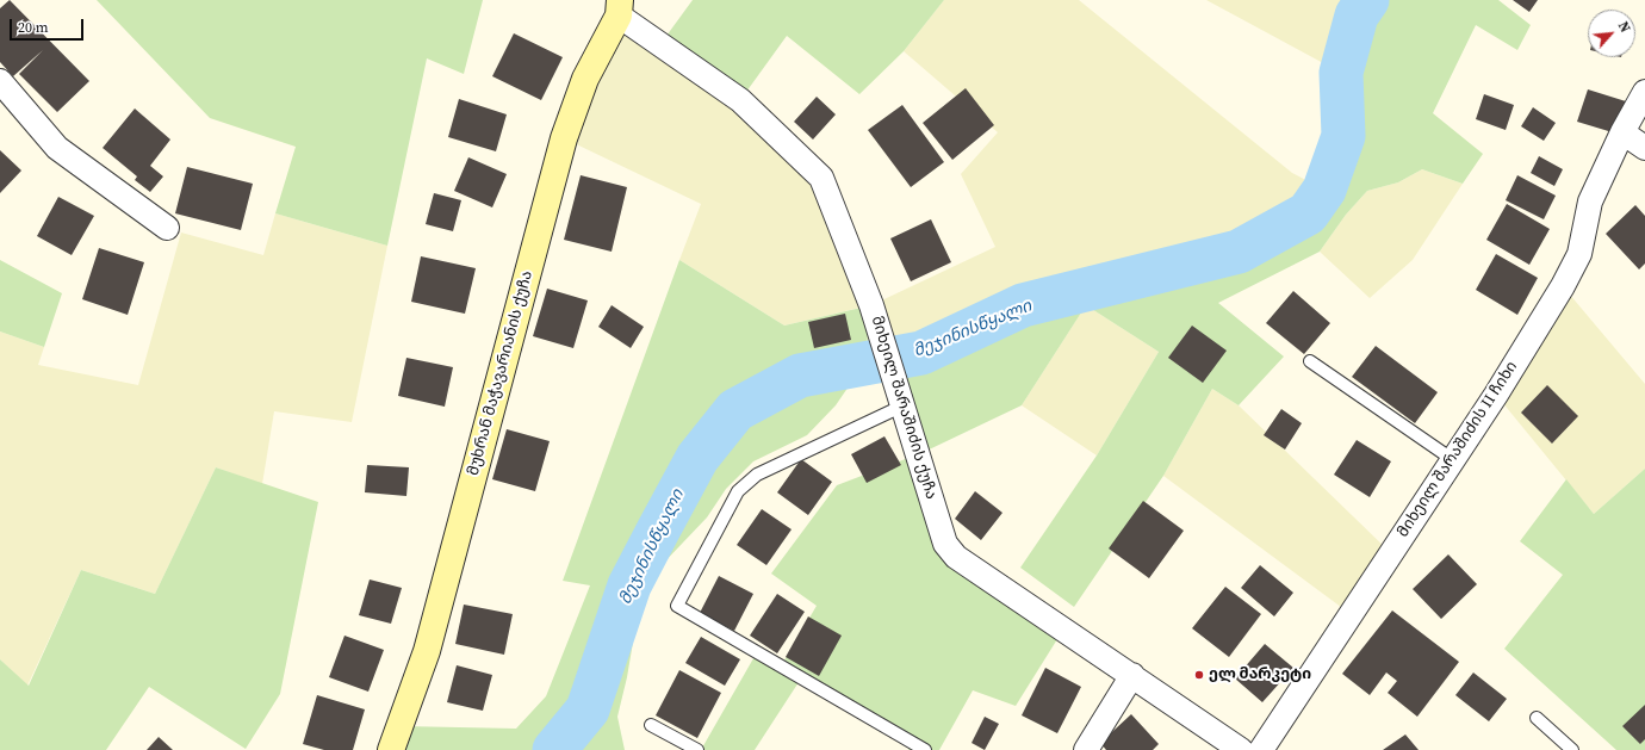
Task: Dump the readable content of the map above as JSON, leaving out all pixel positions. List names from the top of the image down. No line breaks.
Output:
{"streets":{"street":["მუხრან მაჭავარიანის ქუჩა","მიხეილ შარაშიძის ქუჩა","მიხეილ შარაშიძის II ჩიხი"]},"crossings":[["მუხრან მაჭავარიანის ქუჩა","მიხეილ შარაშიძის ქუჩა"]],"water":["მეჯინისწყალი"],"places":["ელ მარკეტი"],"scale_bar":"20 m","north":"top right"}
